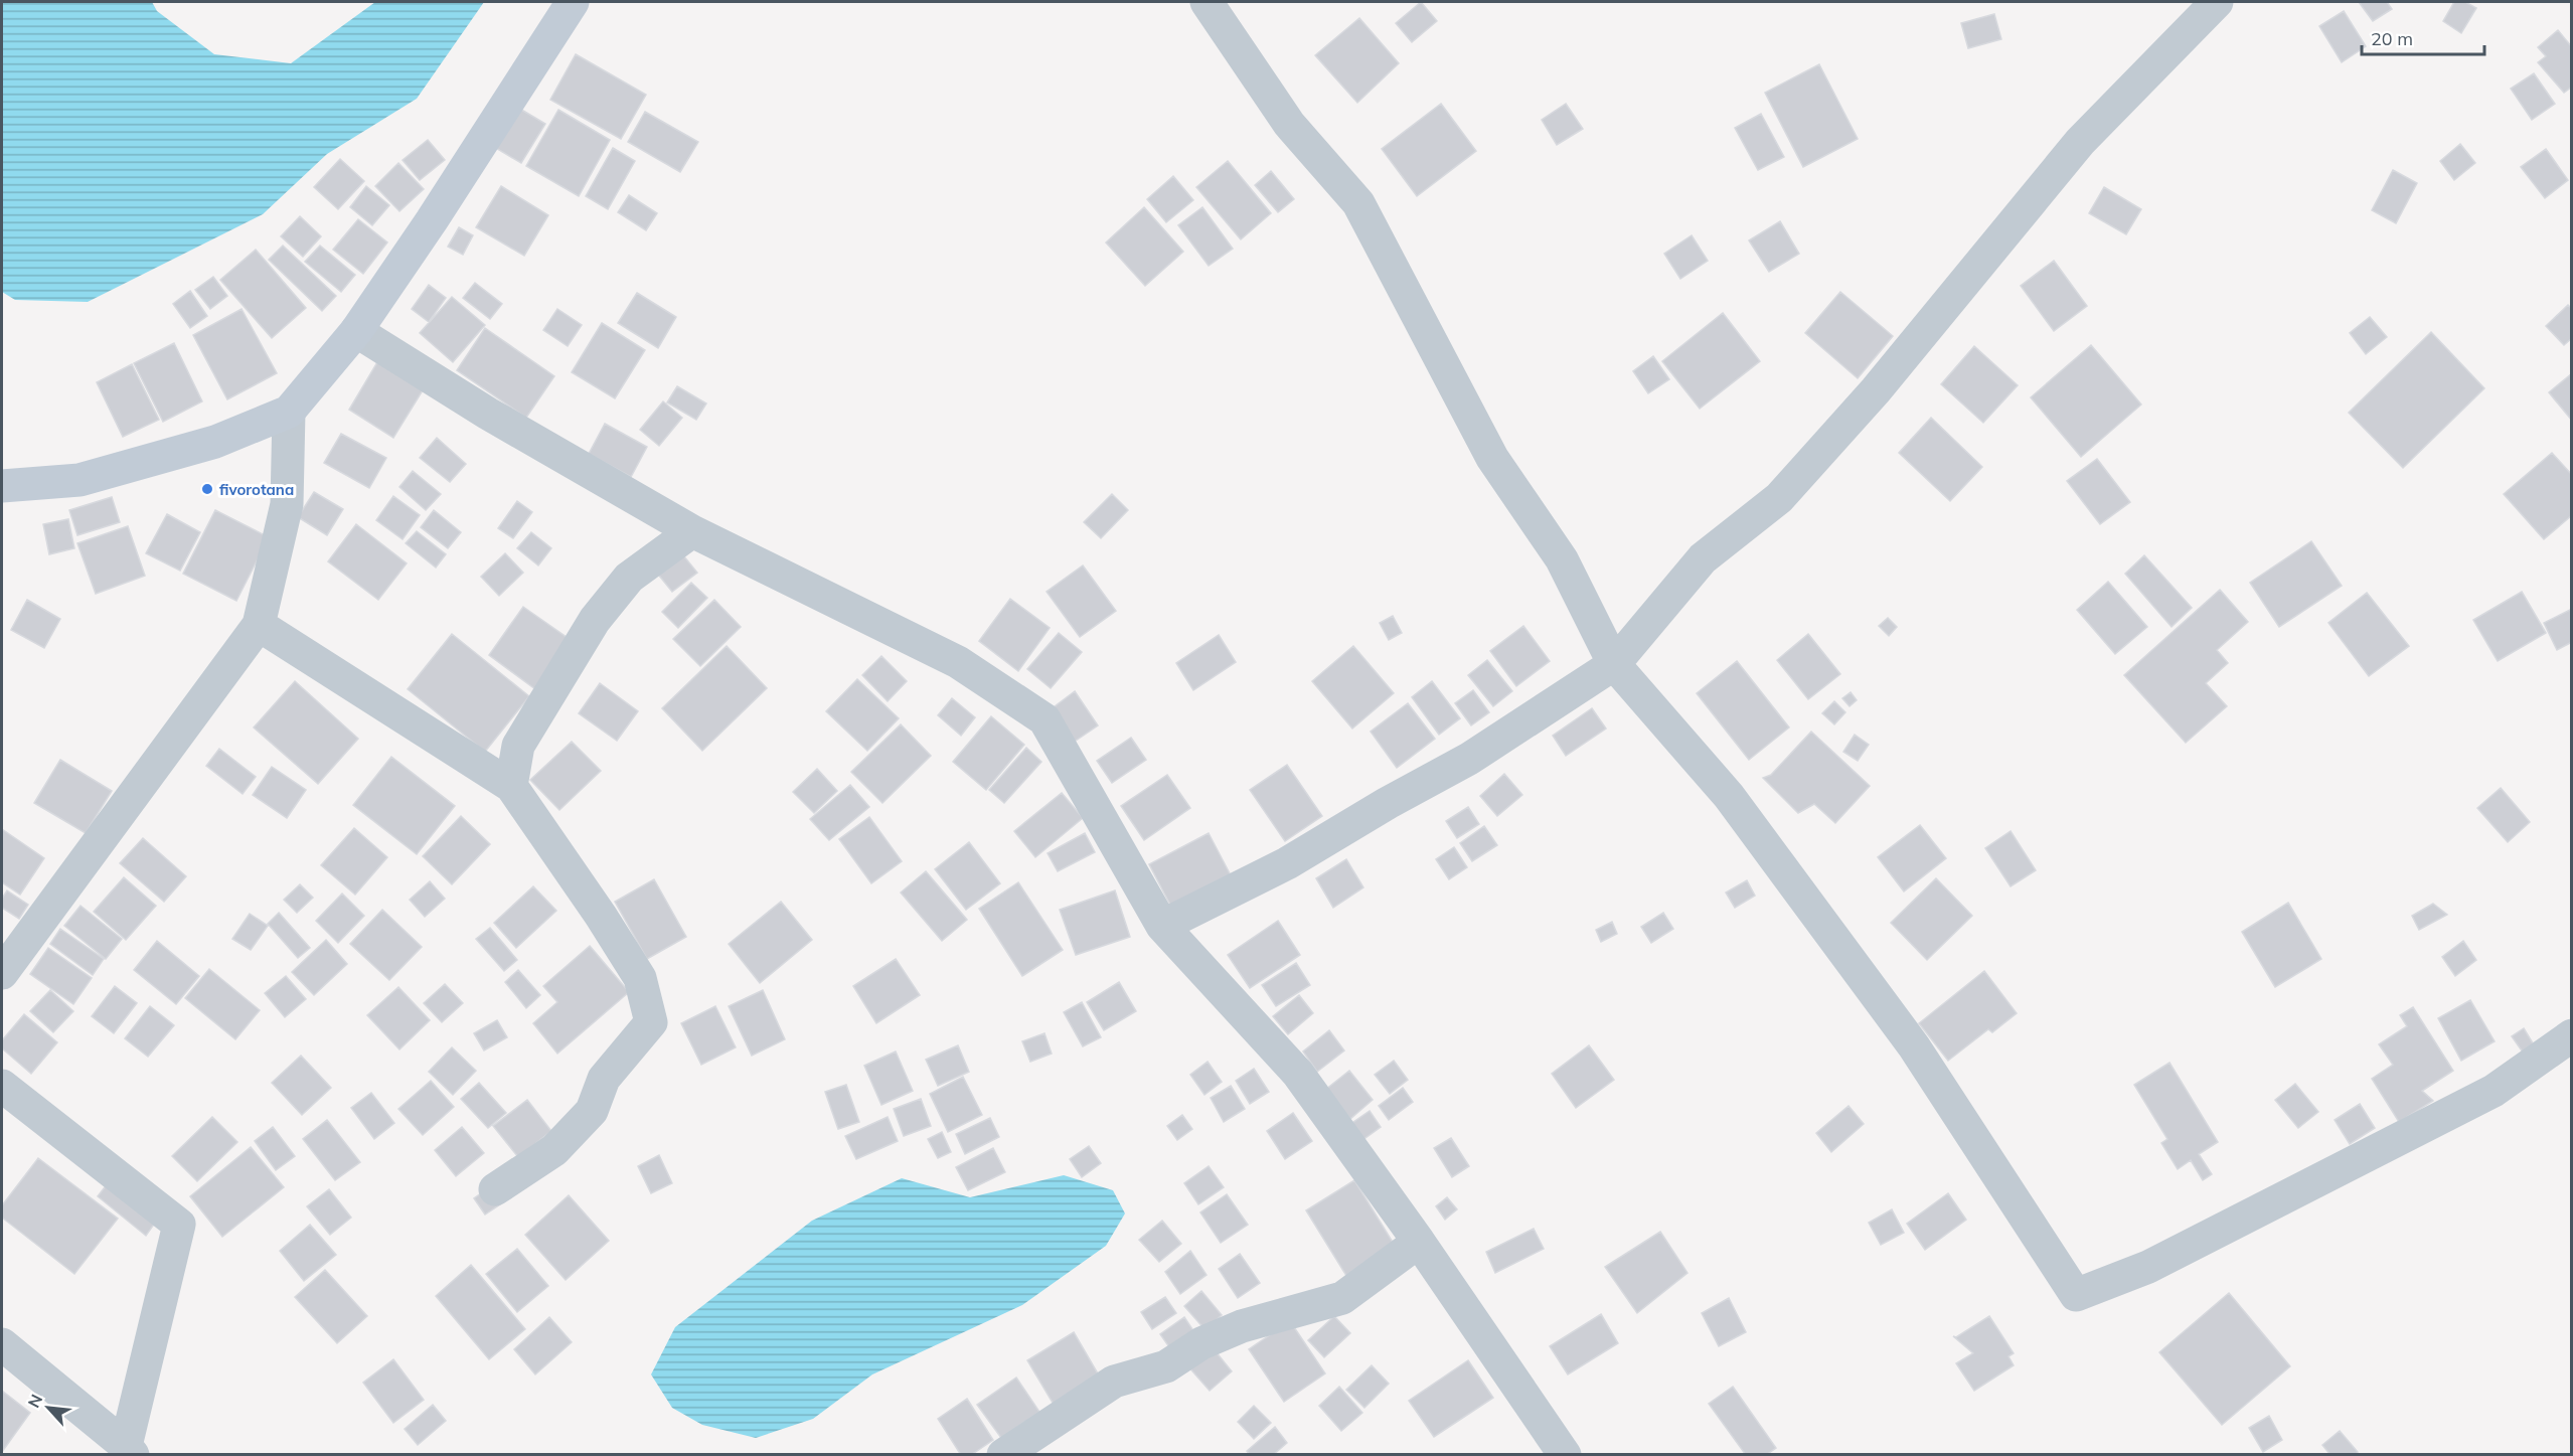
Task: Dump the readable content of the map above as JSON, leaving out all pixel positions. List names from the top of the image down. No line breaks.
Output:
{"places":["fivorotana"],"scale_bar":"20 m","north":"top left"}
